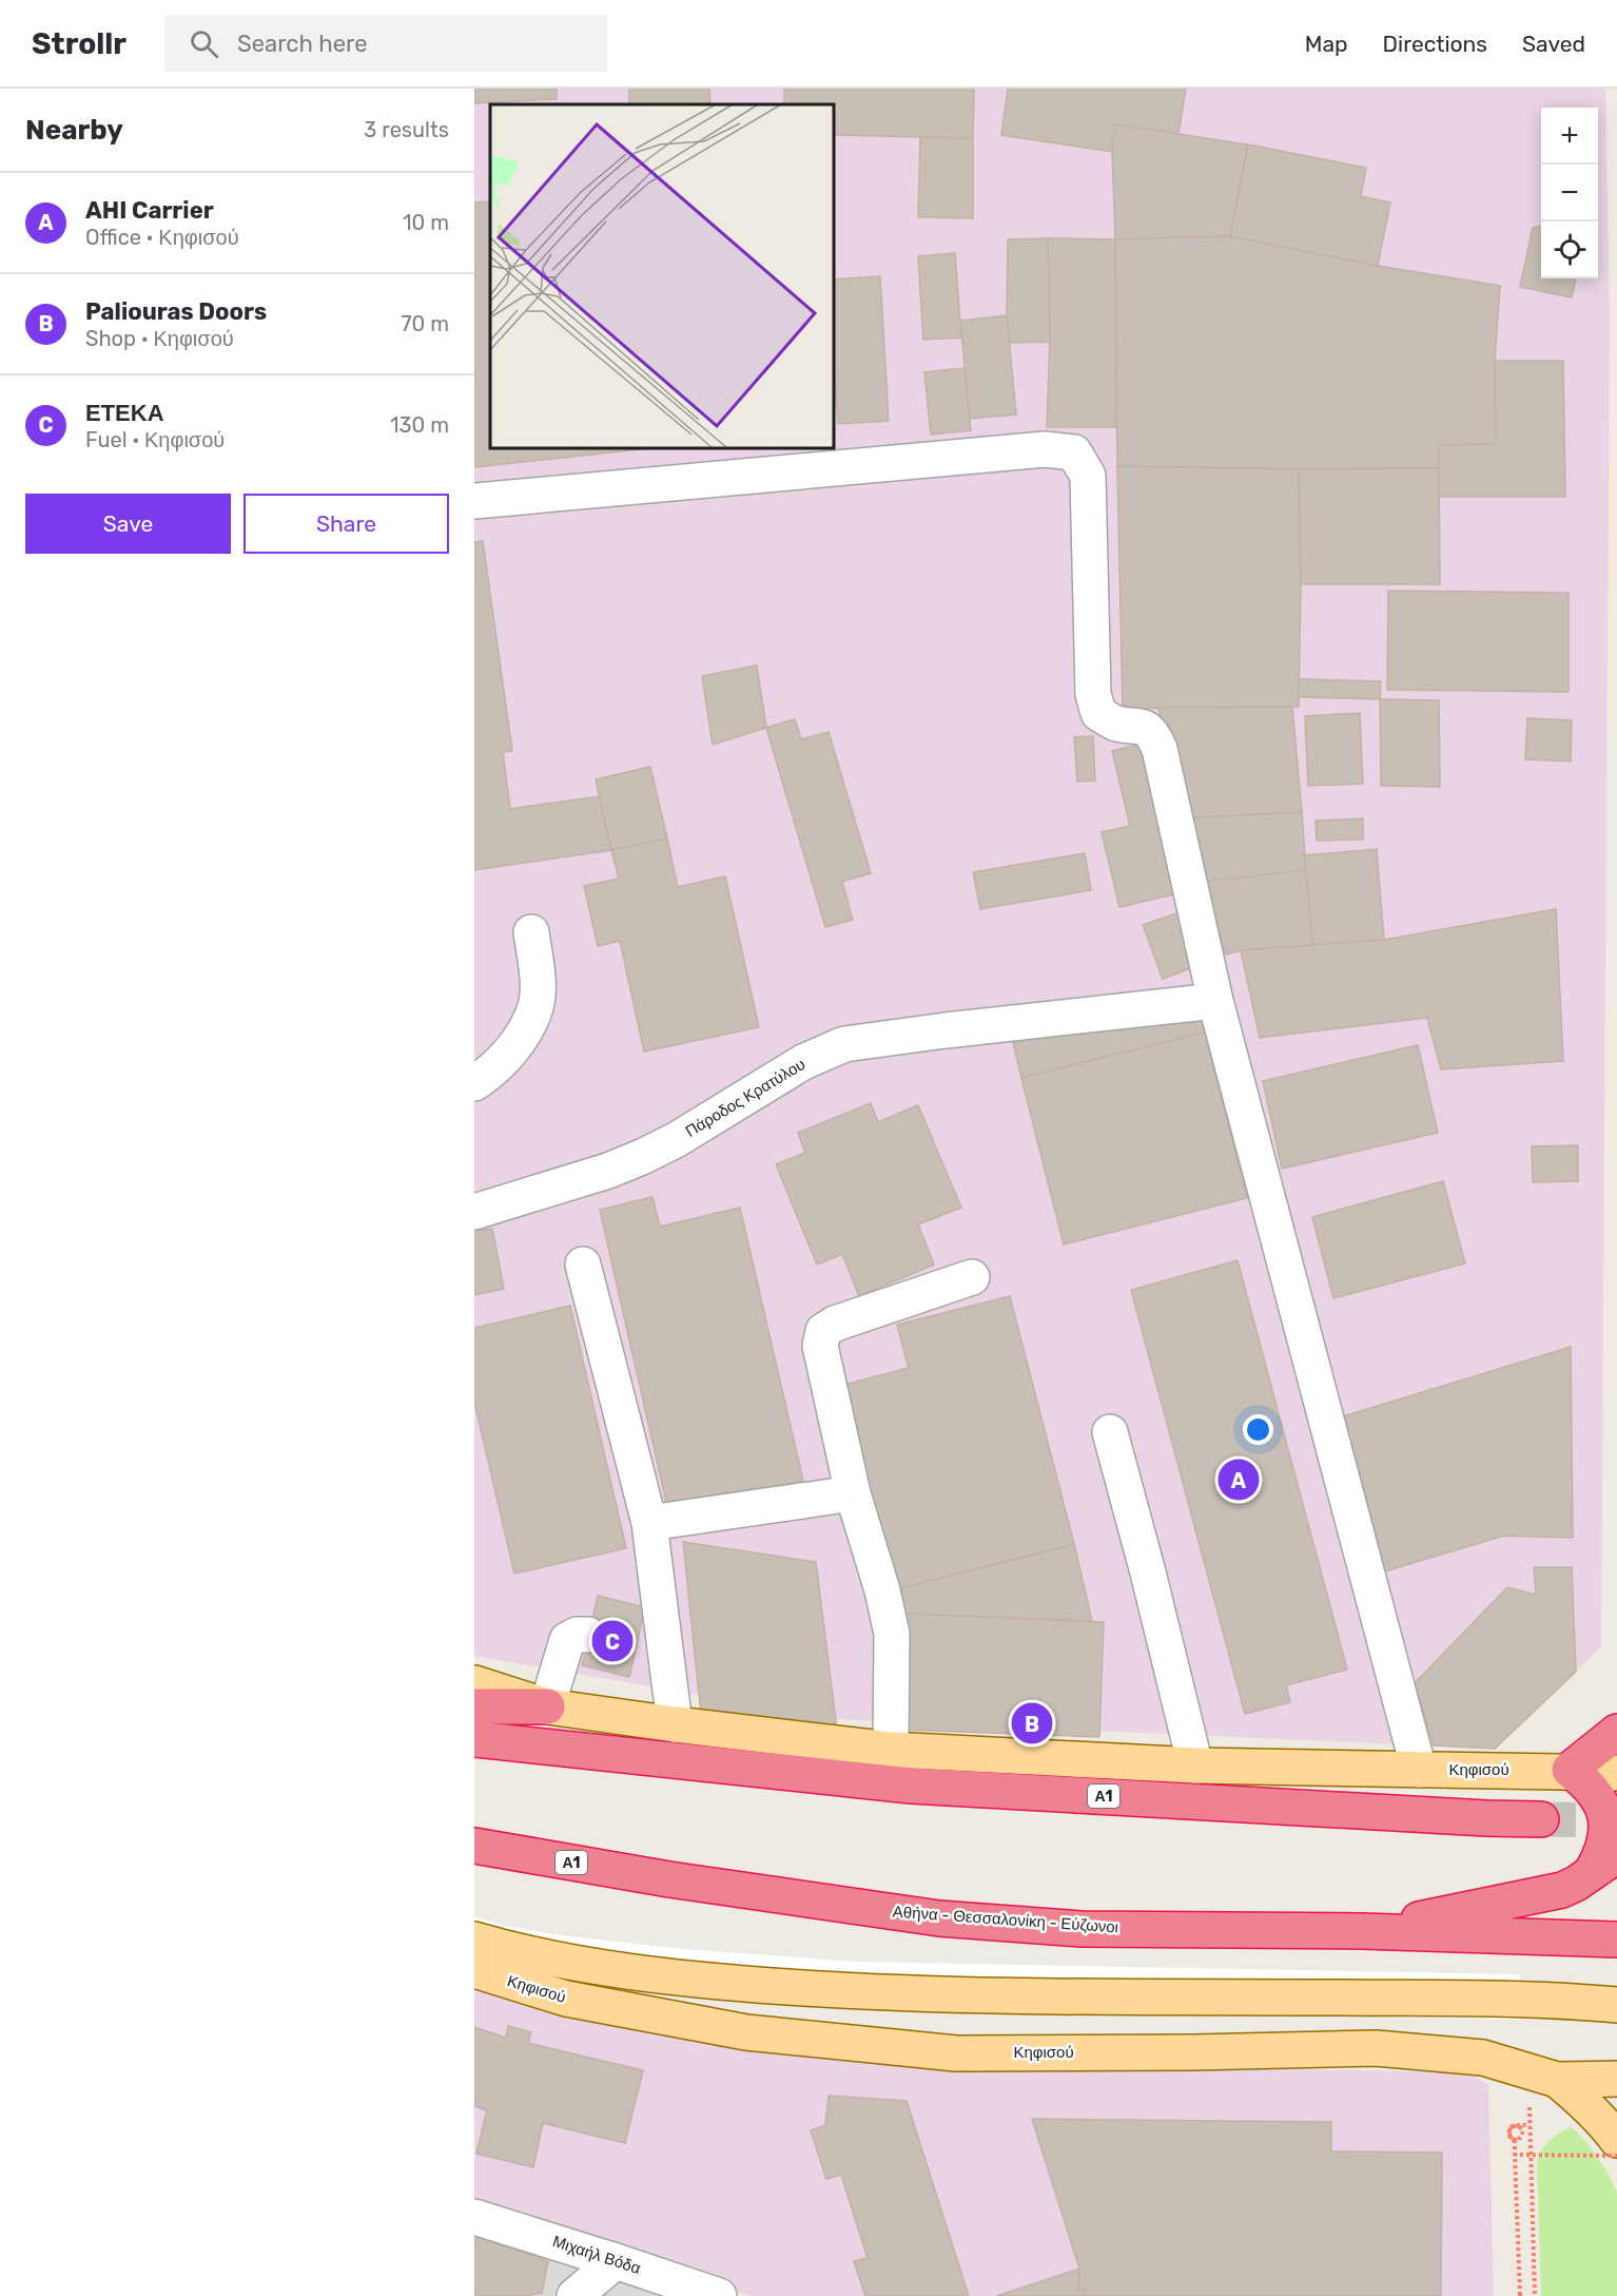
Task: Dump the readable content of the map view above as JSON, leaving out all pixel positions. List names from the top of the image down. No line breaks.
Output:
{"streets":{"highway":["Α1","Αθήνα - Θεσσαλονίκη - Εύζωνοι"],"main road":["Κηφισού"],"street":["Πάροδος Κρατύλου","Μιχαήλ Βόδα"]},"page":{"header":"Strollr","search":"Search here","nav":["Map","Directions","Saved"],"heading":["Nearby","3 results"],"map_buttons":["+","−"],"list":[{"mark":"A","name":"AHI Carrier","note":"Office · Κηφισού","value":"10 m"},{"mark":"B","name":"Paliouras Doors","note":"Shop · Κηφισού","value":"70 m"},{"mark":"C","name":"ΕΤΕΚΑ","note":"Fuel · Κηφισού","value":"130 m"}],"buttons":["Save","Share"],"pins":["A","C","B"]}}
